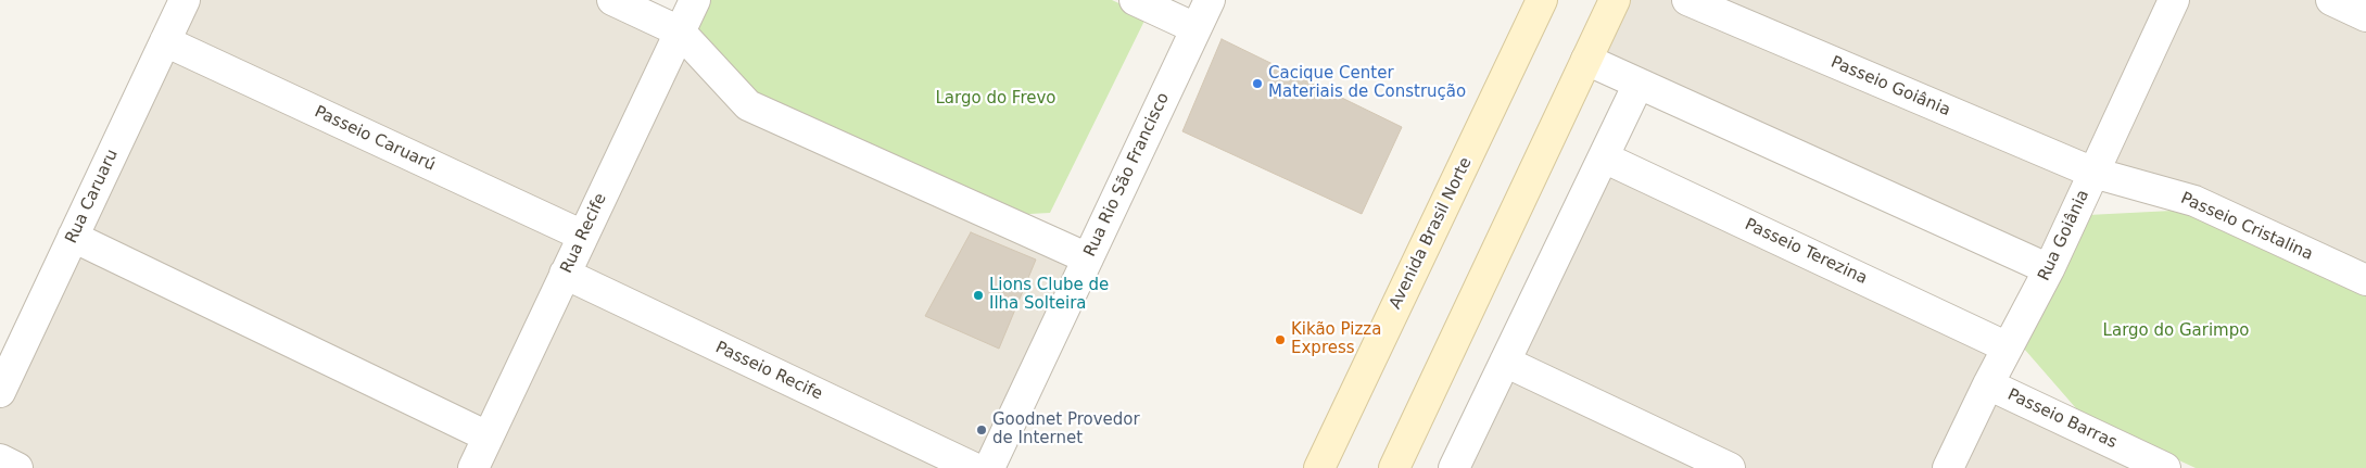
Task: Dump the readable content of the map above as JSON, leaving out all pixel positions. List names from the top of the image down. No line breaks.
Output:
{"streets":{"main road":["Avenida Brasil Norte"],"street":["Passeio Goiânia","Passeio Caruarú","Rua Rio São Francisco","Rua Caruaru","Passeio Cristalina","Rua Recife","Rua Goiânia","Passeio Terezina","Passeio Recife","Passeio Barras"]},"crossings":[["Passeio Goiânia","Passeio Cristalina"],["Passeio Goiânia","Rua Goiânia"],["Passeio Caruarú","Rua Caruaru"],["Passeio Caruarú","Rua Recife"],["Passeio Cristalina","Rua Goiânia"],["Rua Recife","Passeio Recife"],["Rua Goiânia","Passeio Terezina"],["Rua Goiânia","Passeio Barras"]],"parks":["Largo do Frevo","Largo do Garimpo"],"places":["Cacique Center Materiais de Construção","Lions Clube de Ilha Solteira","Kikão Pizza Express","Goodnet Provedor de Internet"]}
